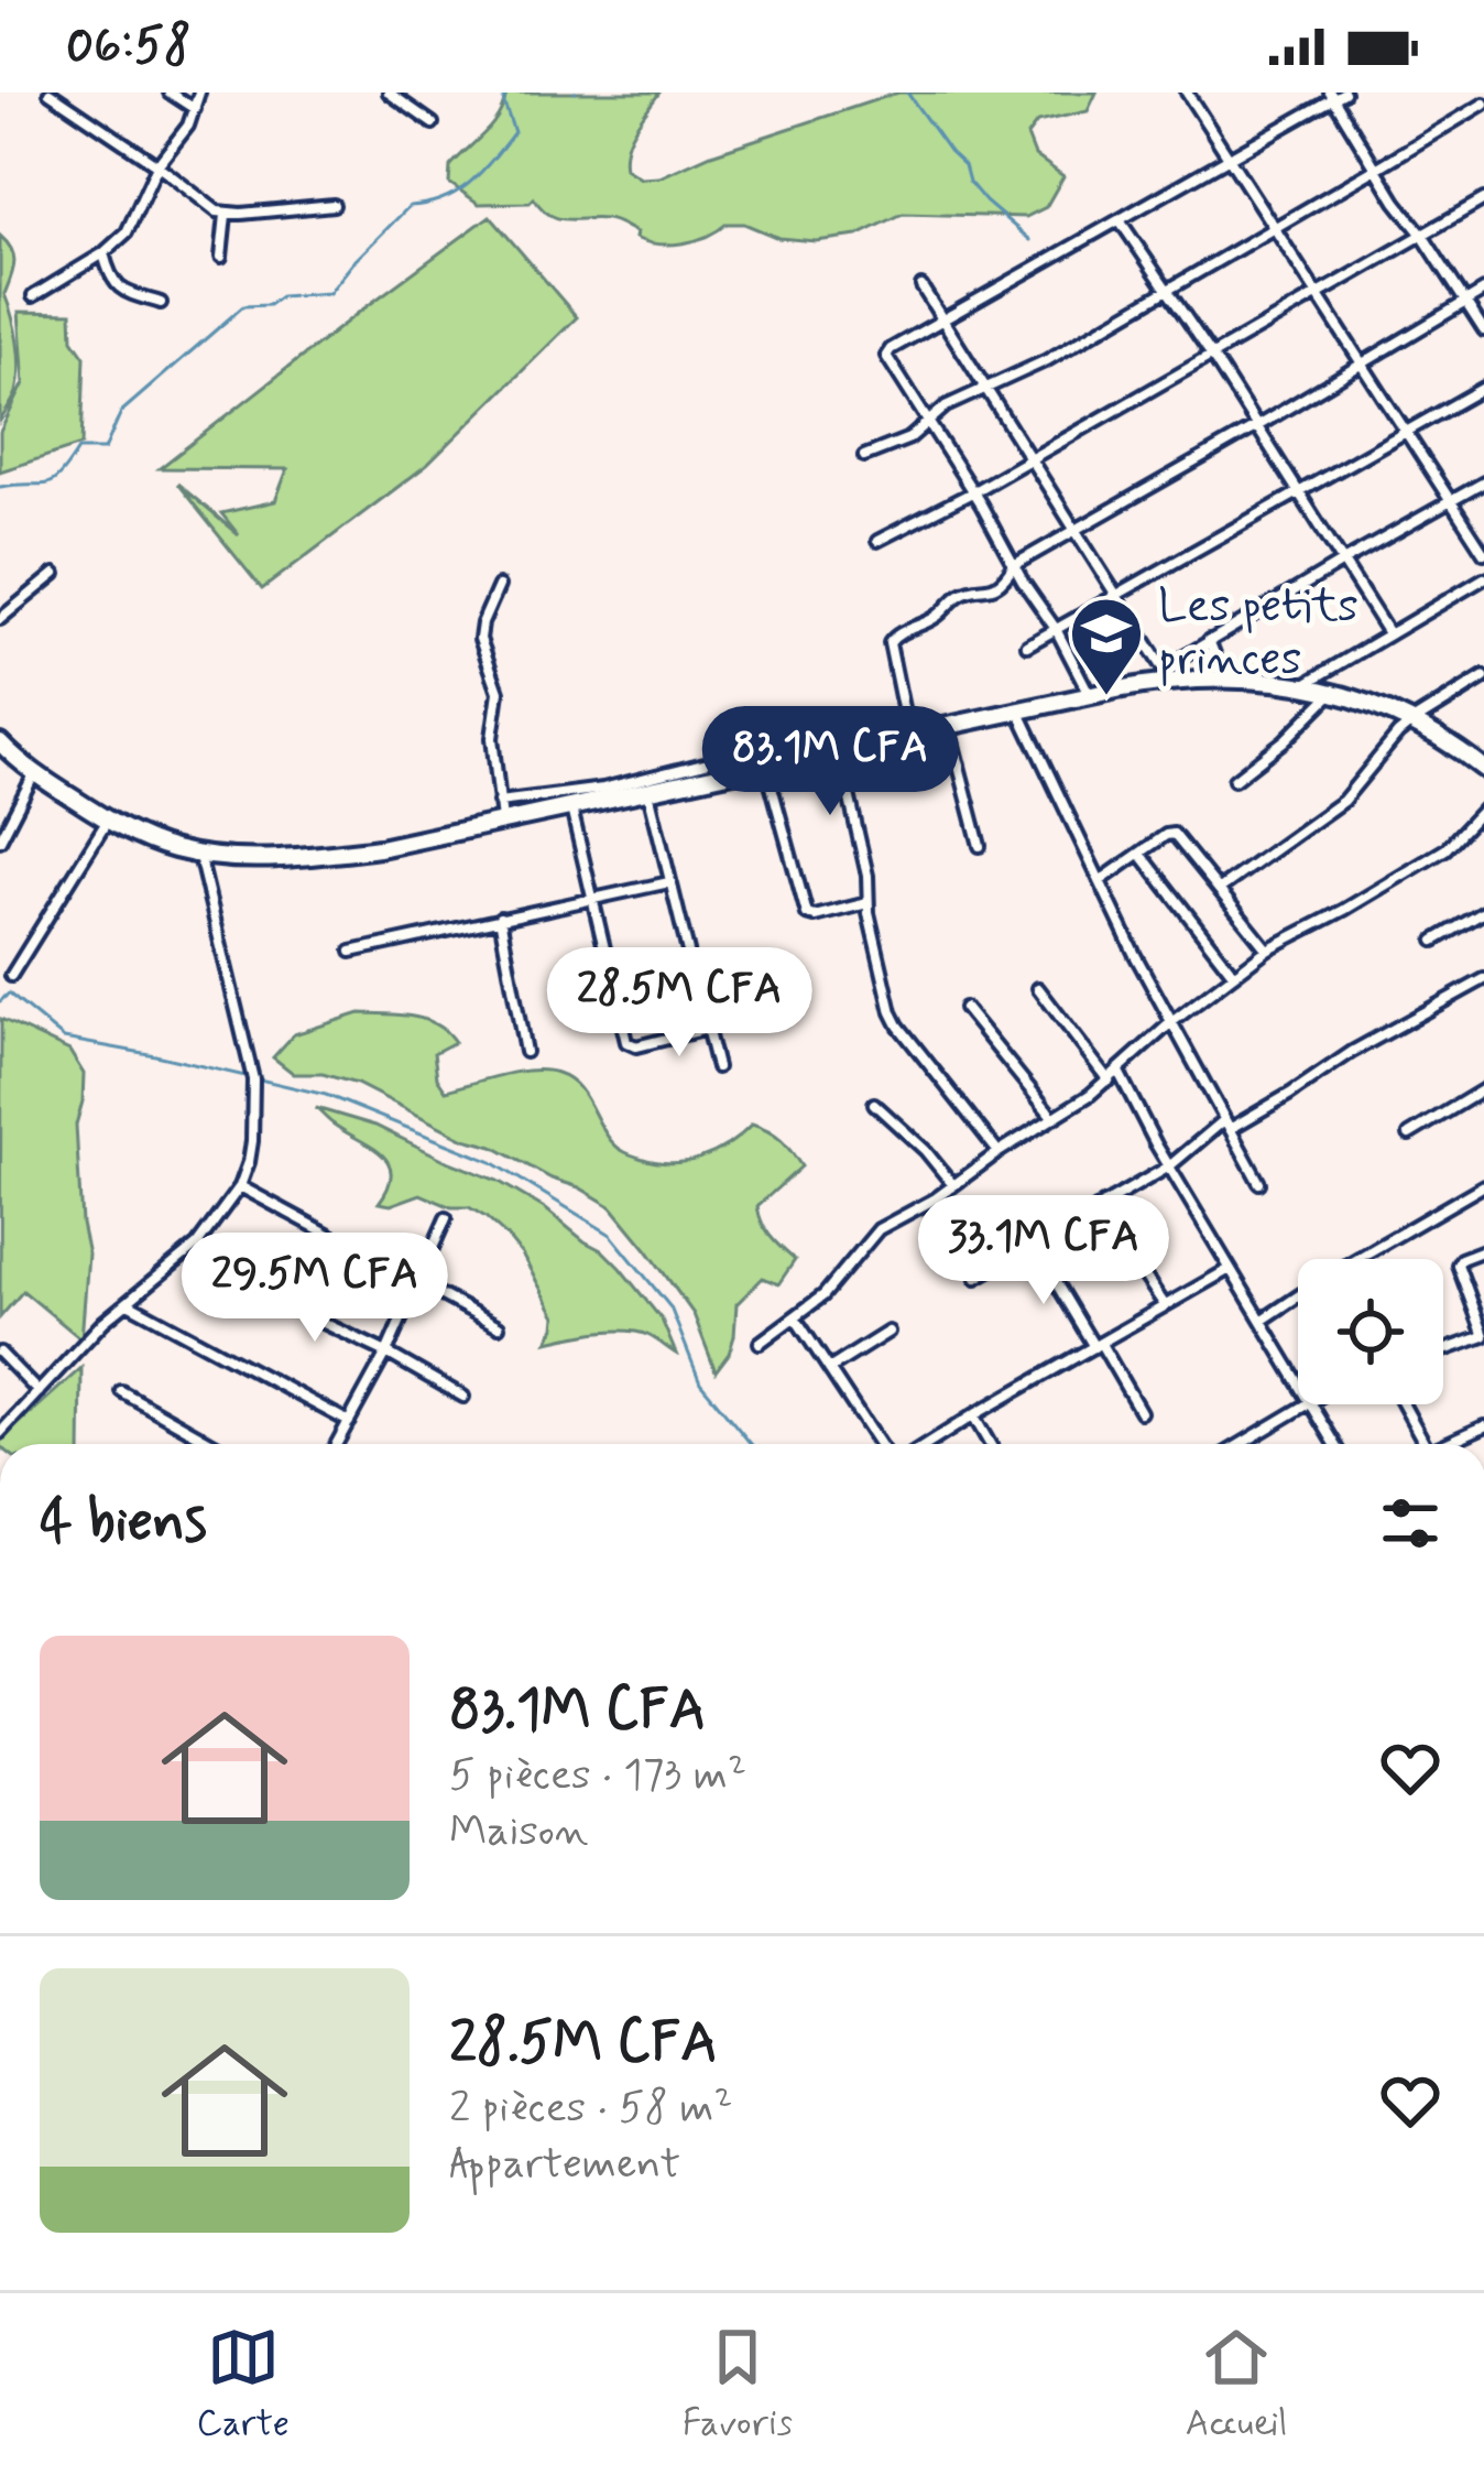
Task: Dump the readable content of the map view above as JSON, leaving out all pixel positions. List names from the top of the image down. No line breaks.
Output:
{"places":{"school or university":["Les petits princes"]},"page":{"status":"06:58","price":["83.1M CFA","28.5M CFA","33.1M CFA","29.5M CFA"],"heading":"4 biens","list":[{"name":"83.1M CFA","note":"5 pièces · 173 m² · Maison"},{"name":"28.5M CFA","note":"2 pièces · 58 m² · Appartement"}],"tabs":["Carte","Favoris","Accueil"]}}
